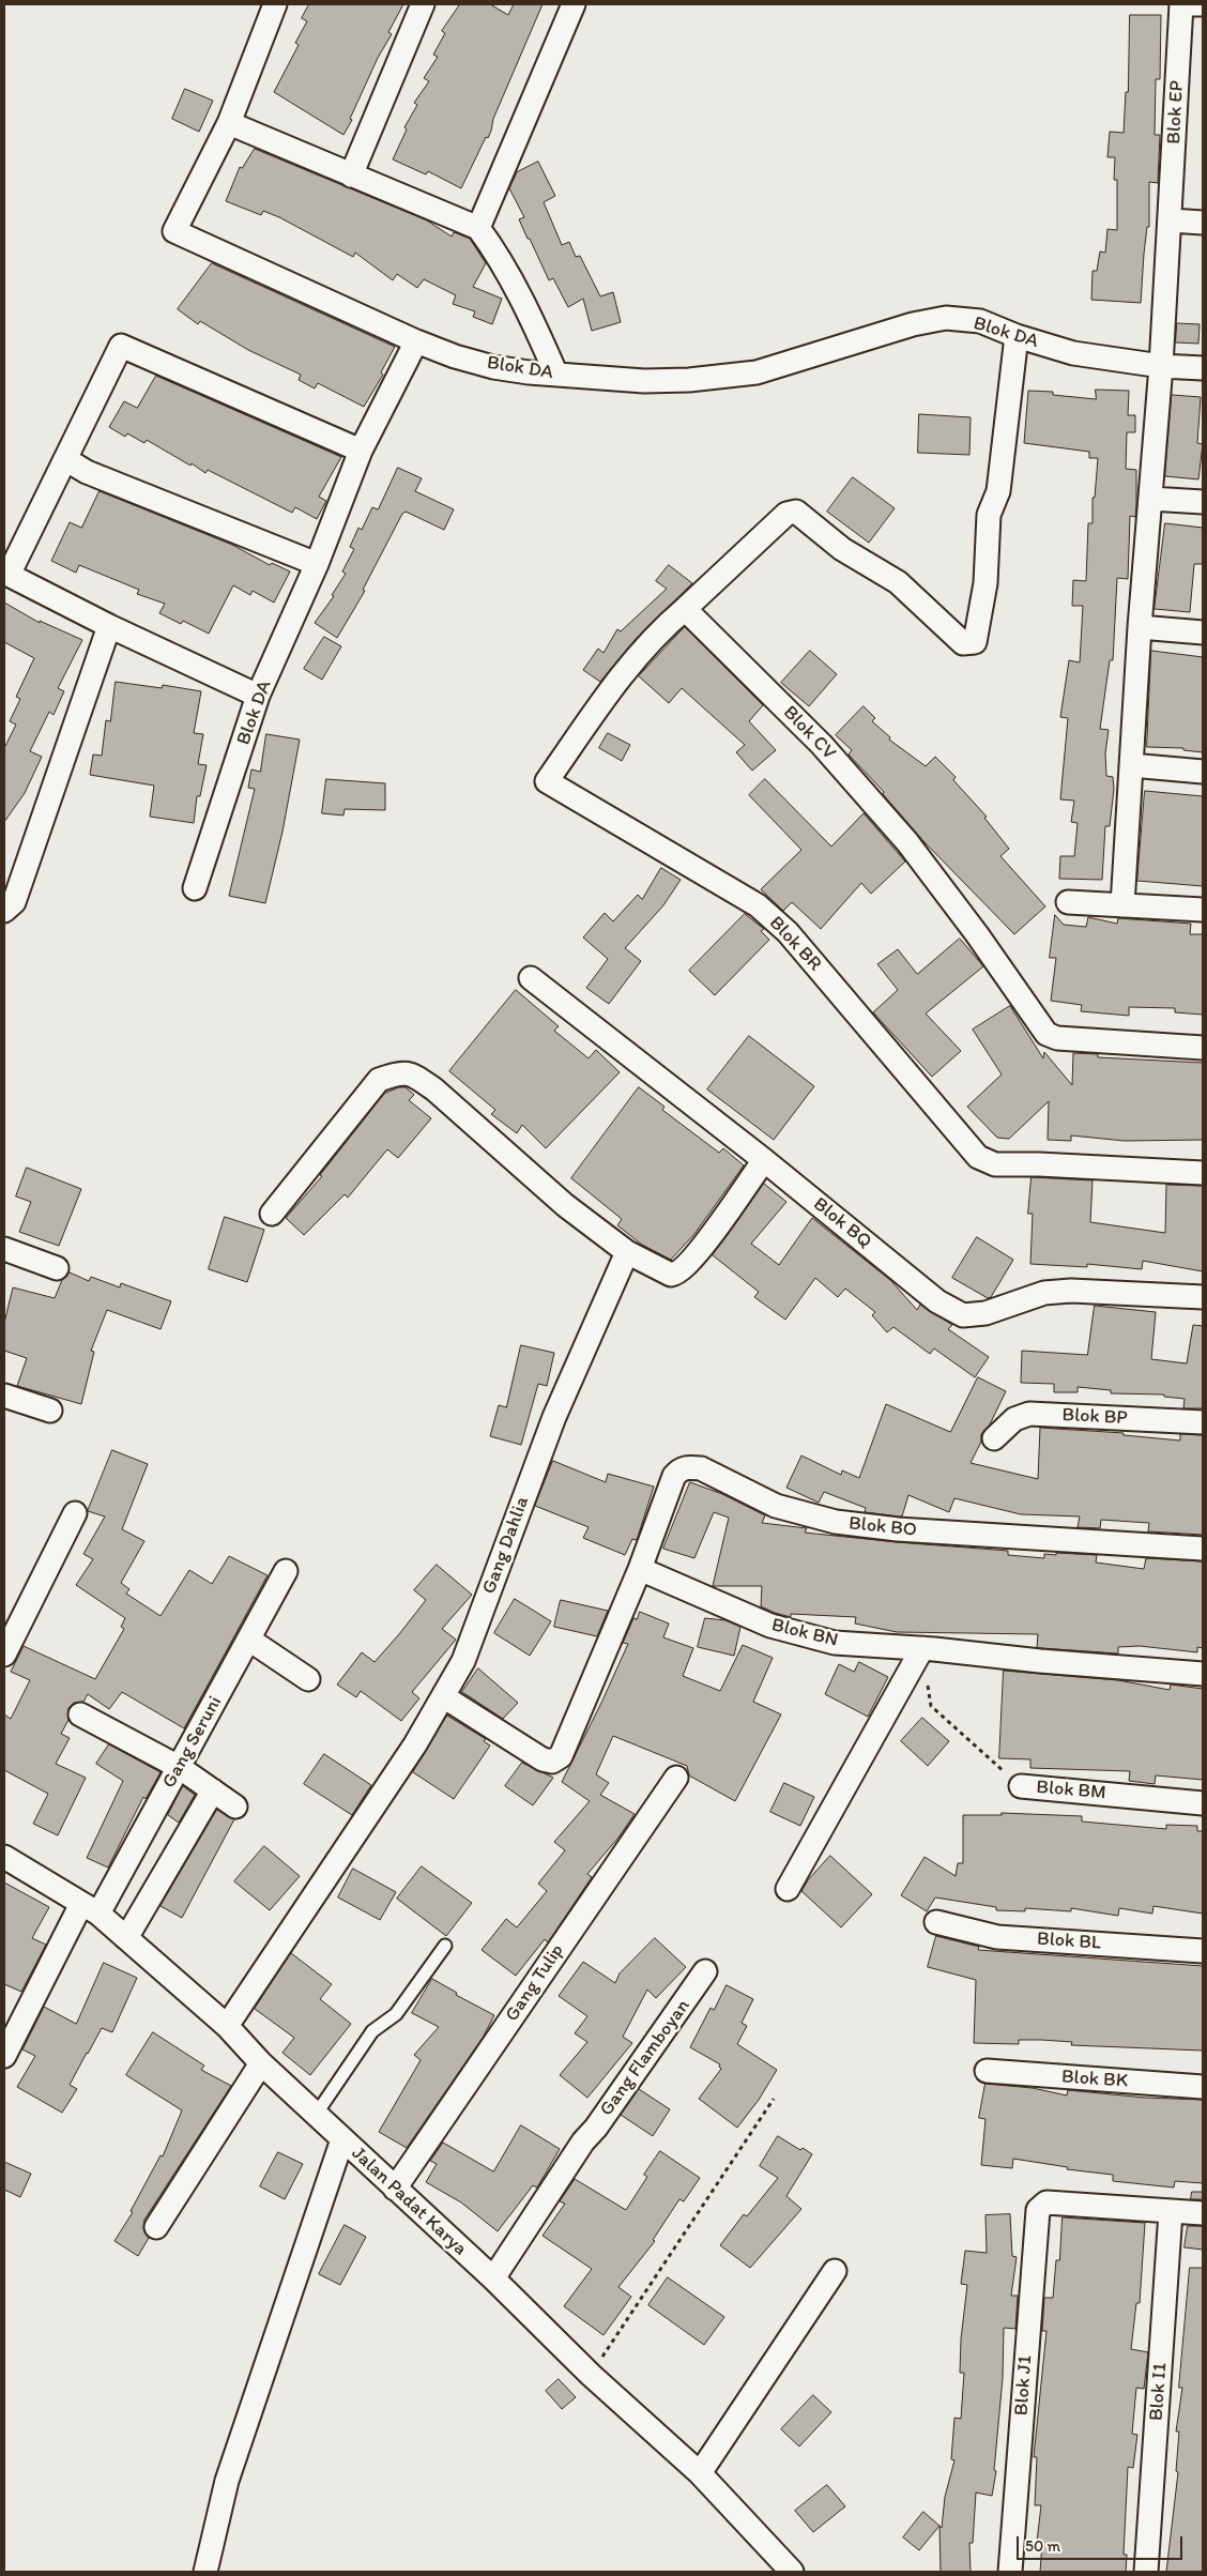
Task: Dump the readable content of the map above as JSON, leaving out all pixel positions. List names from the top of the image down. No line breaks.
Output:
{"streets":{"street":["Blok EP","Blok DA","Blok CV","Blok BR","Blok BQ","Blok BP","Blok BO","Gang Dahlia","Blok BN","Gang Seruni","Blok BM","Blok BL","Gang Tulip","Gang Flamboyan","Blok BK","Jalan Padat Karya","Blok J1","Blok I1"]},"crossings":[["Blok EP","Blok DA"],["Blok CV","Blok BR"],["Blok BO","Blok BN"],["Gang Dahlia","Jalan Padat Karya"],["Blok BN","Blok BM"],["Gang Seruni","Jalan Padat Karya"],["Gang Tulip","Jalan Padat Karya"],["Gang Flamboyan","Jalan Padat Karya"],["Blok J1","Blok I1"]],"scale_bar":"50 m"}
